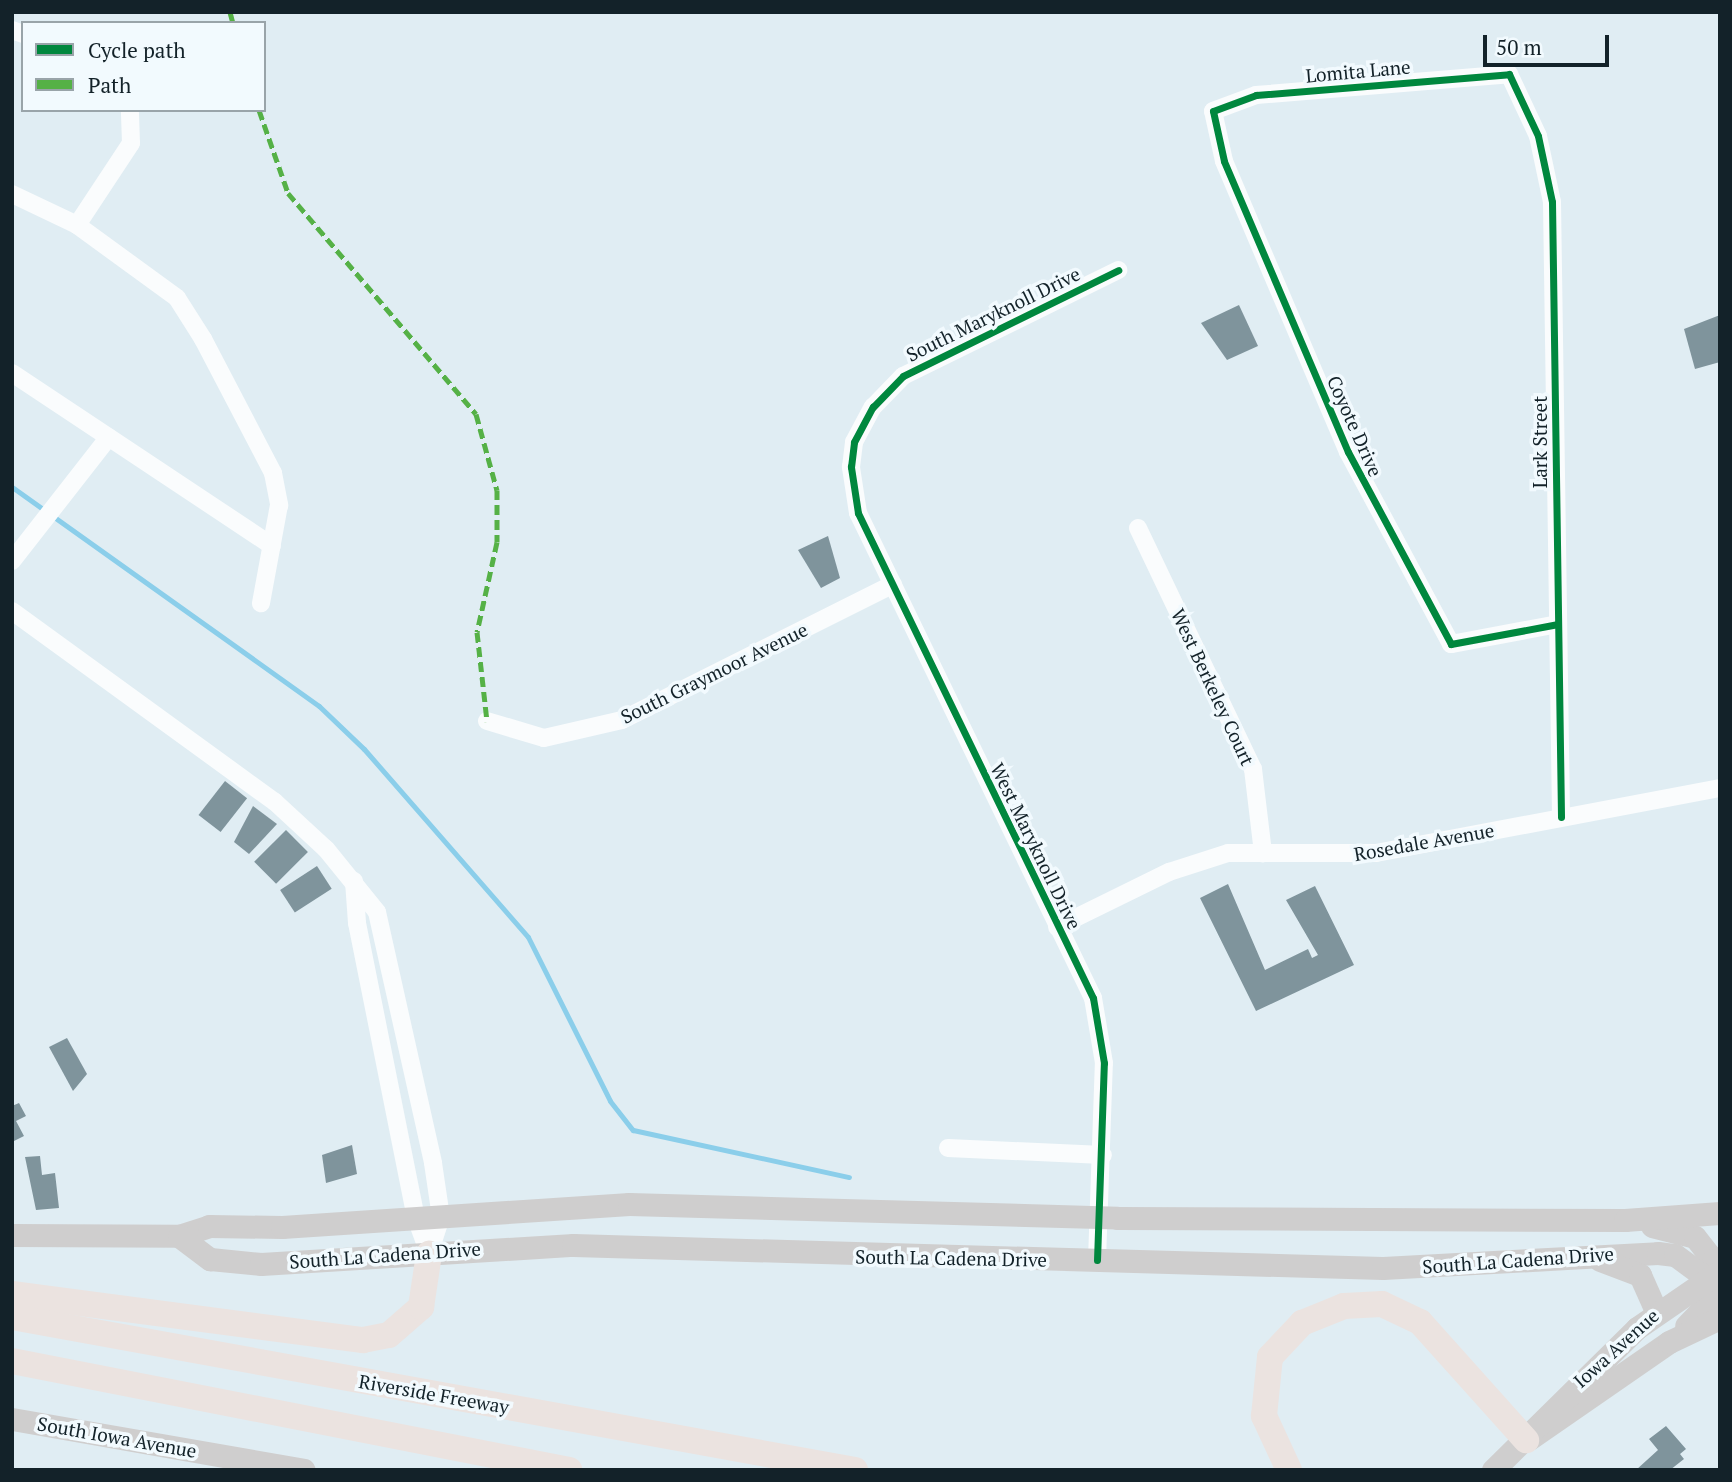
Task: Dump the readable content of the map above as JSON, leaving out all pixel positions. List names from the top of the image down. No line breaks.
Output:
{"streets":{"highway":["Riverside Freeway"],"main road":["South La Cadena Drive","Iowa Avenue","South Iowa Avenue"],"street":["Lomita Lane","South Maryknoll Drive","Coyote Drive","Lark Street","South Graymoor Avenue","West Berkeley Court","Rosedale Avenue","West Maryknoll Drive"]},"crossings":[["Lomita Lane","Coyote Drive"],["Lomita Lane","Lark Street"],["South Maryknoll Drive","West Maryknoll Drive"],["Coyote Drive","Lark Street"],["Lark Street","Rosedale Avenue"],["South Graymoor Avenue","West Maryknoll Drive"],["West Berkeley Court","Rosedale Avenue"],["Rosedale Avenue","West Maryknoll Drive"],["West Maryknoll Drive","South La Cadena Drive"],["South La Cadena Drive","Iowa Avenue"]],"legend":["Cycle path","Path"],"scale_bar":"50 m"}
